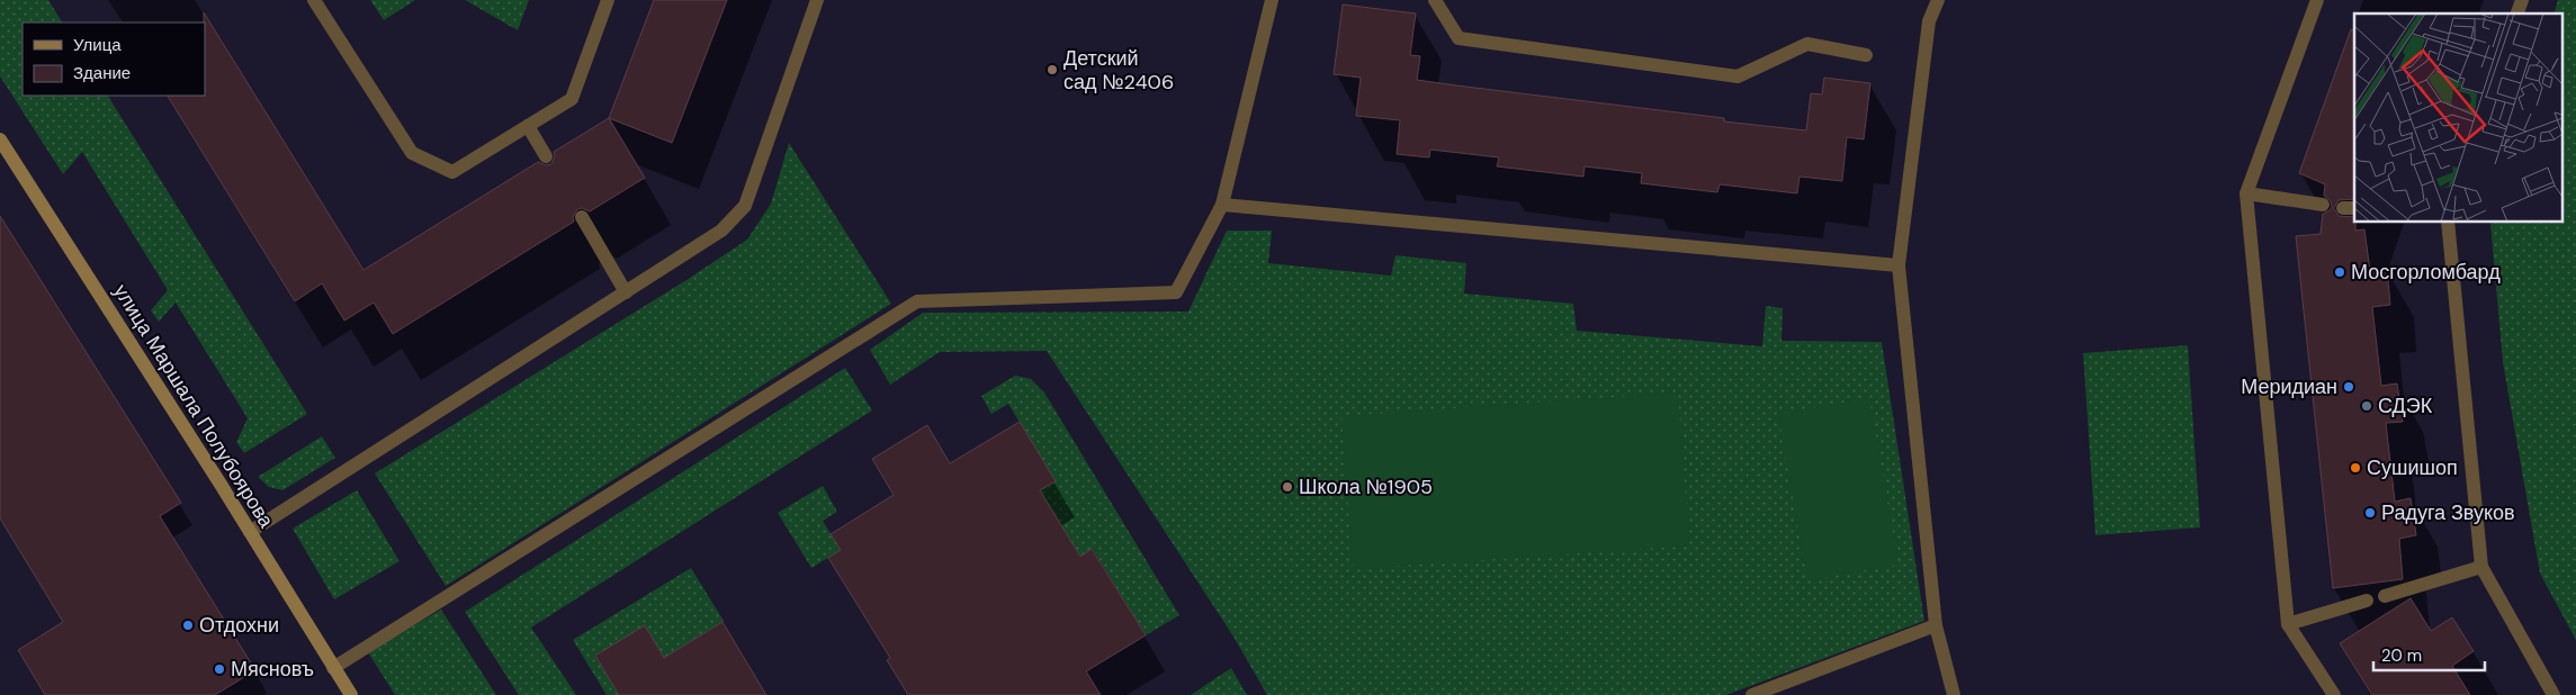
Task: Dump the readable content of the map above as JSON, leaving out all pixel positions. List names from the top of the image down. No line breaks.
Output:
{"streets":{"street":["улица Маршала Полубоярова"]},"places":["Детский сад №2406","Мосгорломбард","Меридиан","СДЭК","Сушишоп","Школа №1905","Радуга Звуков","Отдохни","Мясновъ"],"legend":["Улица","Здание"],"scale_bar":"20 m"}
